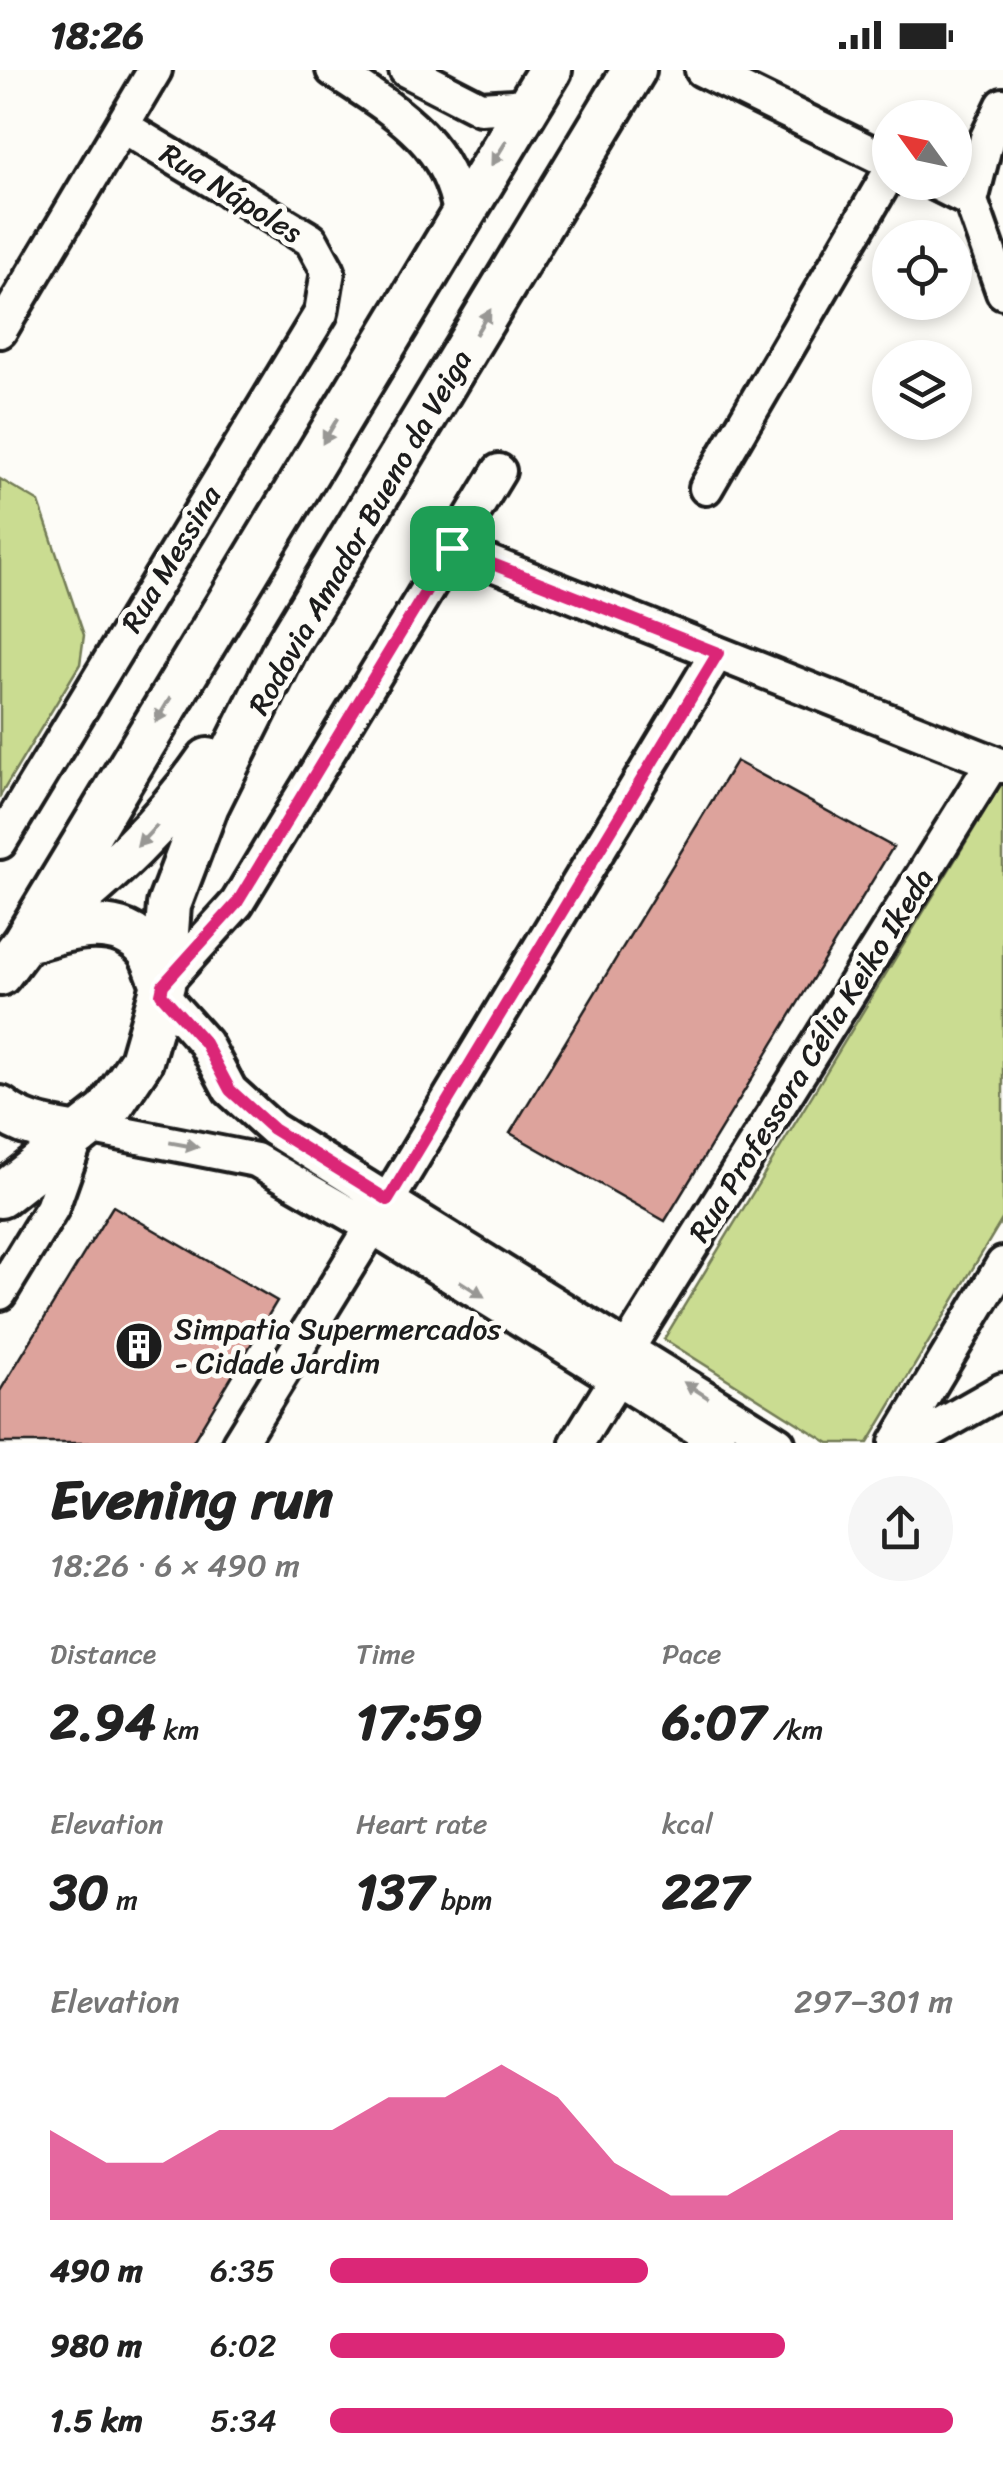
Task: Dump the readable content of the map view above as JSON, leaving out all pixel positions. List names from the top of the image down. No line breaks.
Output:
{"streets":{"main road":["Rodovia Amador Bueno da Veiga"],"street":["Rua Nápoles","Rua Messina","Rua Professora Célia Keiko Ikeda"]},"crossings":[["Rua Nápoles","Rua Messina"]],"places":{"building":["Simpatia Supermercados - Cidade Jardim"]},"north":"top left","page":{"status":"18:26","heading":["Evening run","18:26 · 6 × 490 m"],"stats":[["Distance","2.94 km"],["Time","17:59"],["Pace","6:07 /km"],["Elevation","30 m"],["Heart rate","137 bpm"],["kcal","227"]],"chart":["Elevation","297–301 m"],"list":[{"name":"490 m","note":"6:35"},{"name":"980 m","note":"6:02"},{"name":"1.5 km","note":"5:34"}]}}
